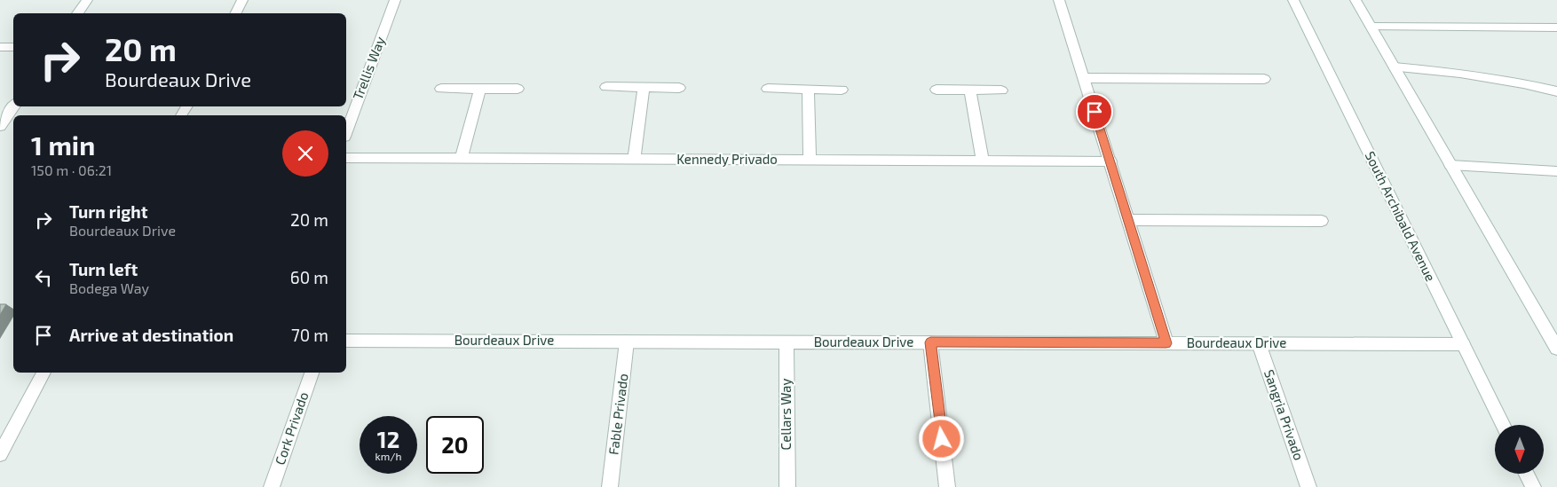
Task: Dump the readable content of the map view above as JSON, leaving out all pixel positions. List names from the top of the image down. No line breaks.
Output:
{"streets":{"street":["Trellis Way","Kennedy Privado","South Archibald Avenue","Bourdeaux Drive","Fable Privado","Cellars Way","Sangria Privado","Cork Privado"]},"crossings":[["South Archibald Avenue","Bourdeaux Drive"],["Bourdeaux Drive","Fable Privado"],["Bourdeaux Drive","Cellars Way"],["Bourdeaux Drive","Sangria Privado"]],"north":"bottom","page":{"turn":["20 m","Bourdeaux Drive"],"heading":["1 min","150 m · 06:21"],"list":[{"name":"Turn right","note":"Bourdeaux Drive","value":"20 m"},{"name":"Turn left","note":"Bodega Way","value":"60 m"},{"name":"Arrive at destination","value":"70 m"}],"speed":"12 km/h","limit":"20"}}
